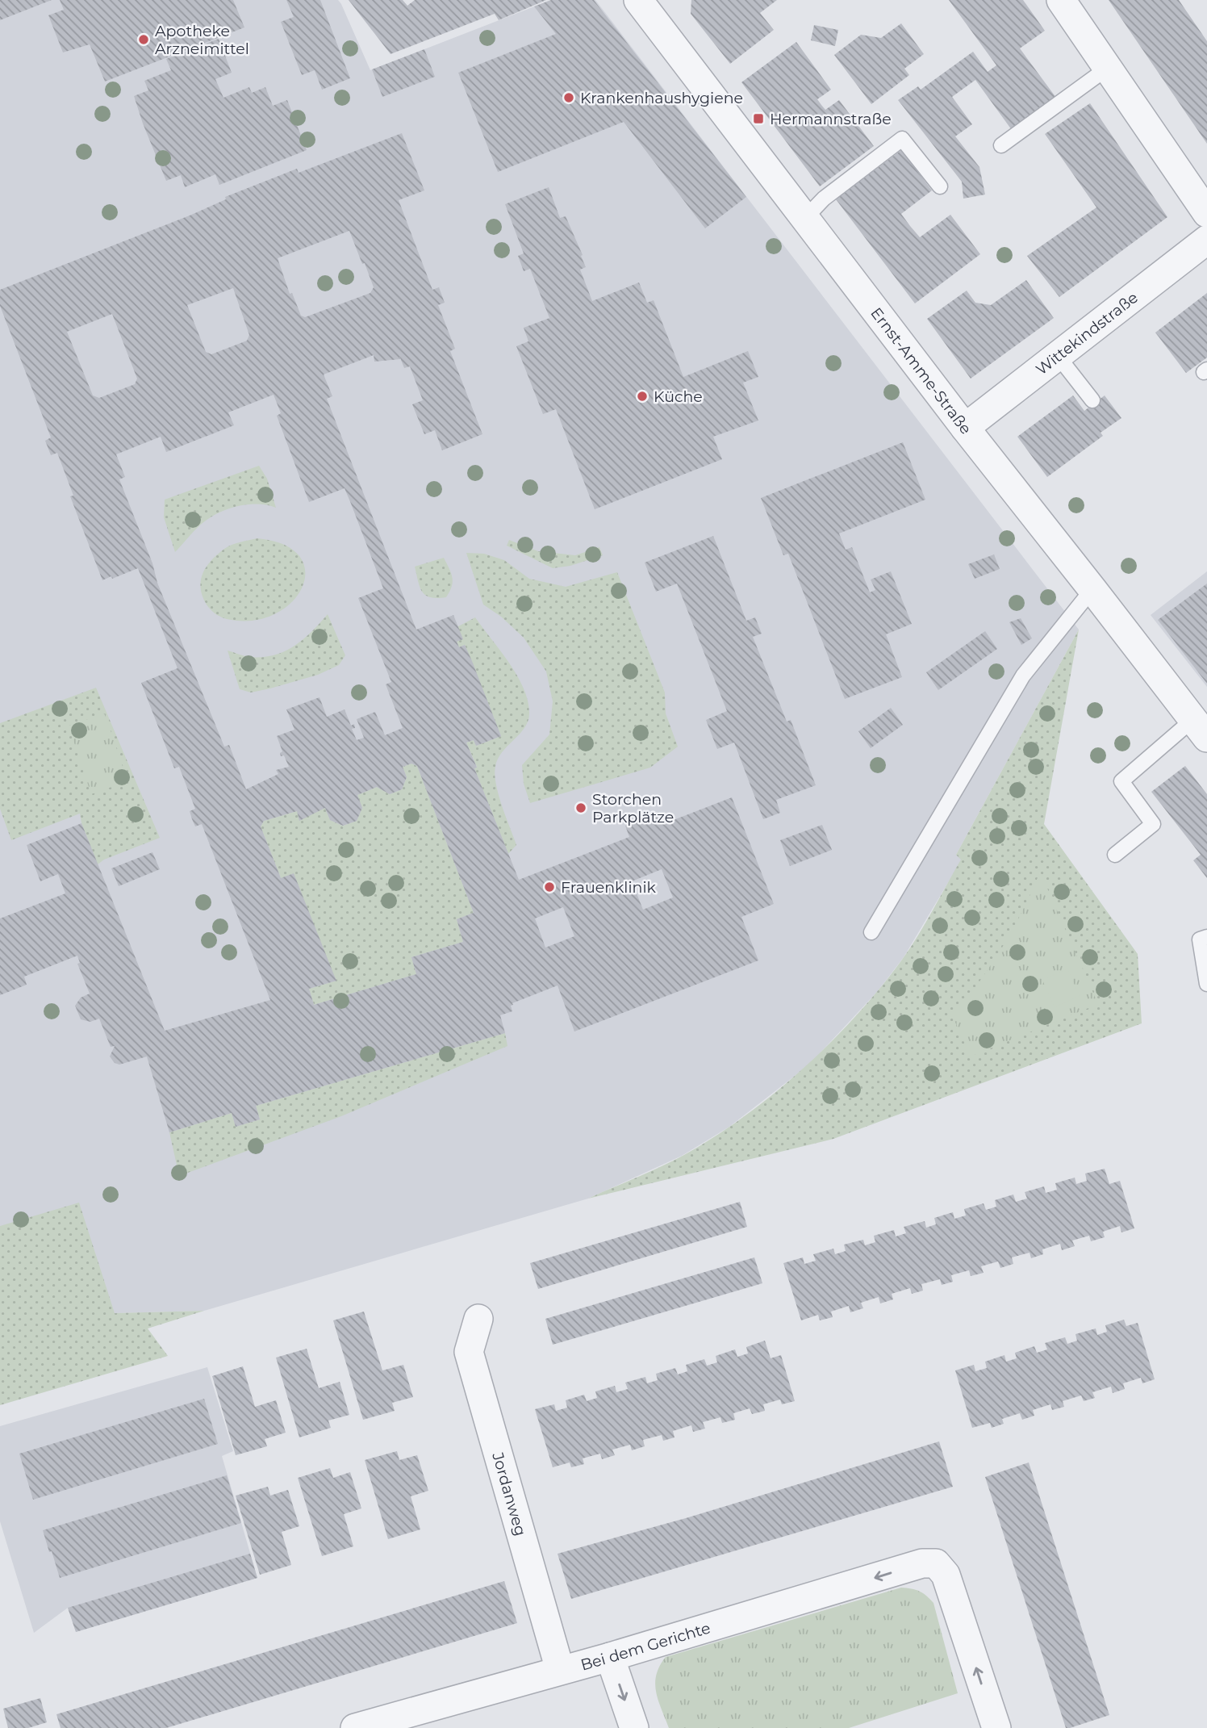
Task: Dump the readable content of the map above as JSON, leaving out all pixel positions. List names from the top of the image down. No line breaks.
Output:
{"streets":{"street":["Wittekindstraße","Ernst-Amme-Straße","Jordanweg","Bei dem Gerichte"]},"crossings":[["Wittekindstraße","Ernst-Amme-Straße"],["Jordanweg","Bei dem Gerichte"]],"places":{"other":["Apotheke Arzneimittel","Krankenhaushygiene","Küche","Storchen Parkplätze","Frauenklinik"],"transit":["Hermannstraße"]}}
